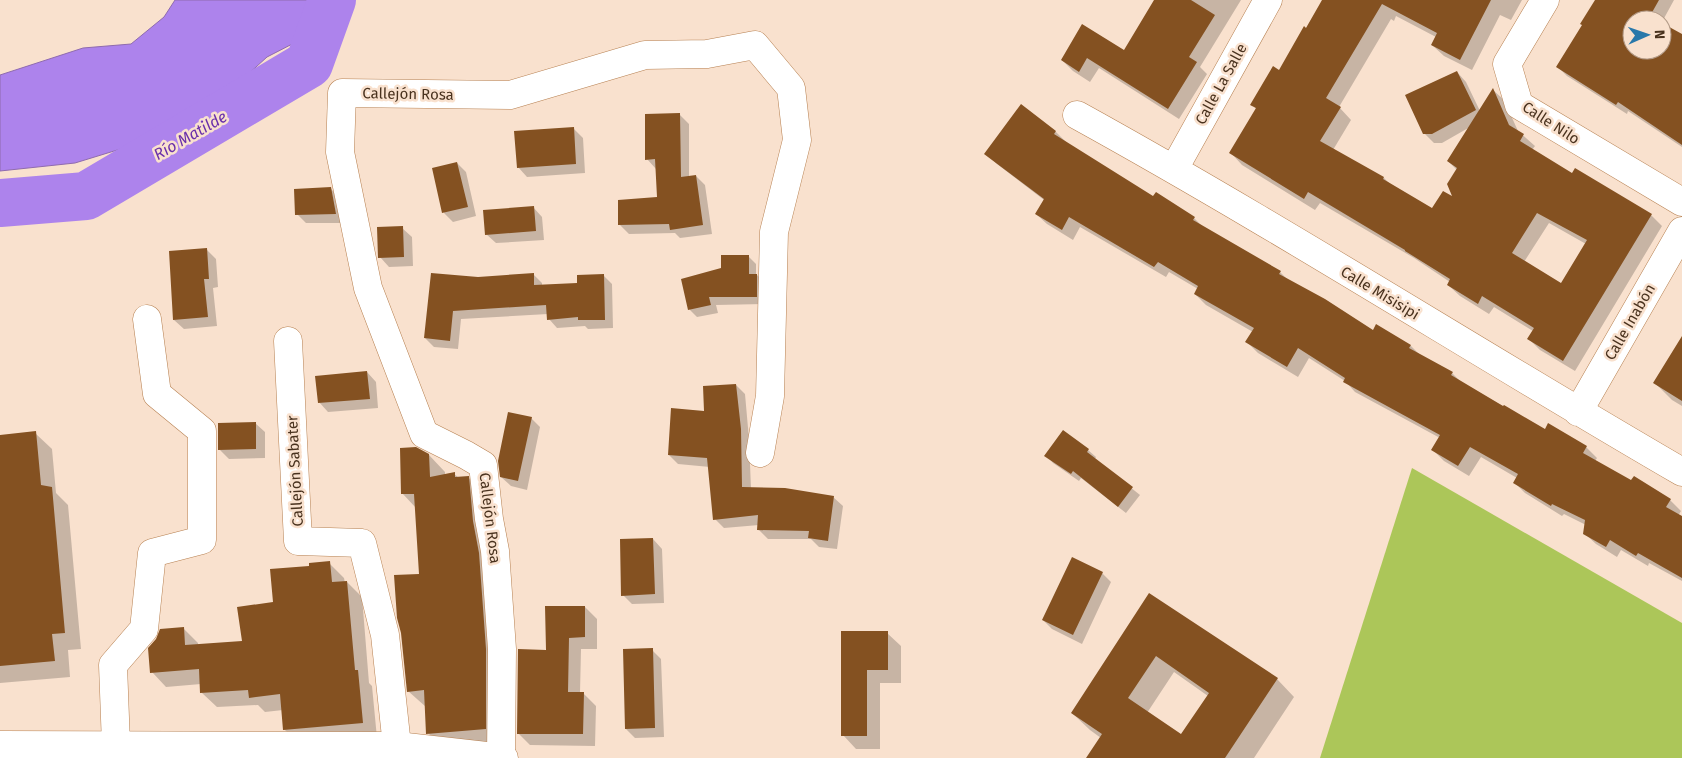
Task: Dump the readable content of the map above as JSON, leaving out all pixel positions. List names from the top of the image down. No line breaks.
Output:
{"streets":{"street":["Calle La Salle","Callejón Rosa","Calle Nilo","Calle Misisipi","Calle Inabón","Callejón Sabater"]},"crossings":[["Calle La Salle","Calle Misisipi"],["Calle Misisipi","Calle Inabón"]],"water":["Río Matilde"],"north":"right"}
